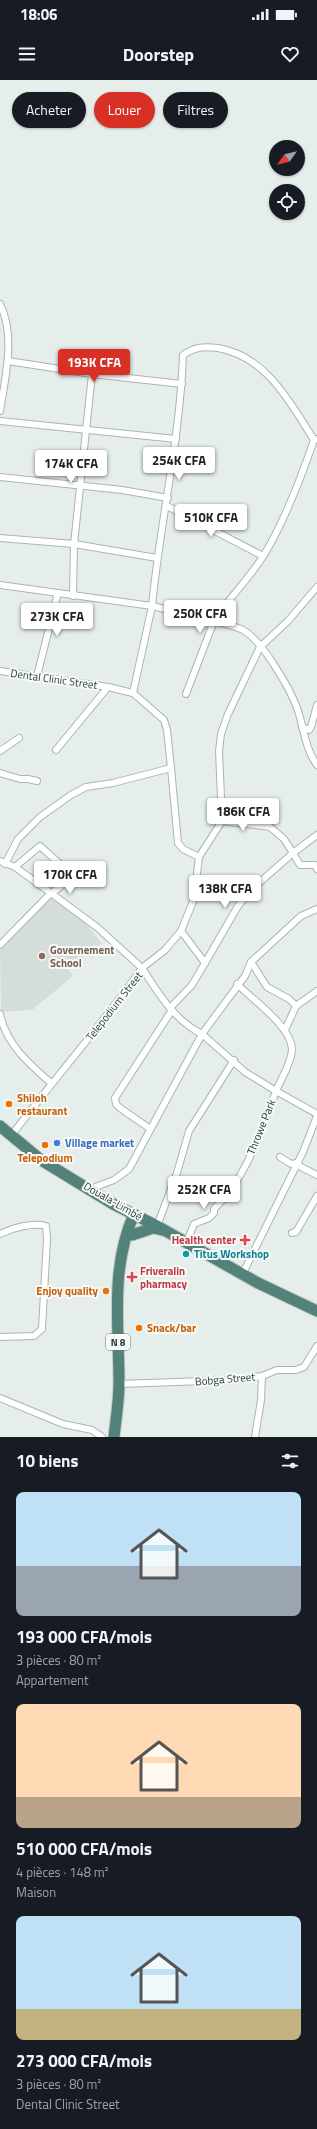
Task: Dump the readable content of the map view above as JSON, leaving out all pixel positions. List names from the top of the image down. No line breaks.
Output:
{"streets":{"highway":["Douala-Limbé","N 8"],"street":["Dental Clinic Street","Telepodium Street","Throwe Park","Bobga Street"]},"crossings":[["Telepodium Street","Throwe Park"],["Telepodium Street","Douala-Limbé"],["Throwe Park","Douala-Limbé"],["Douala-Limbé","N 8"],["N 8","Bobga Street"]],"places":{"other":["Governement School","Shiloh restaurant","Village market","Telepodium","Titus Workshop","Enjoy quality","Snack/bar"],"health":["Health center","Friveralin pharmacy"]},"north":"bottom left","page":{"status":"18:06","header":"Doorstep","chip":["Acheter","Louer","Filtres"],"price":["193K CFA","254K CFA","174K CFA","510K CFA","250K CFA","273K CFA","186K CFA","170K CFA","138K CFA","252K CFA"],"heading":"10 biens","list":[{"name":"193 000 CFA/mois","note":"3 pièces · 80 m² · Appartement"},{"name":"510 000 CFA/mois","note":"4 pièces · 148 m² · Maison"},{"name":"273 000 CFA/mois","note":"3 pièces · 80 m² · Dental Clinic Street"}]}}
